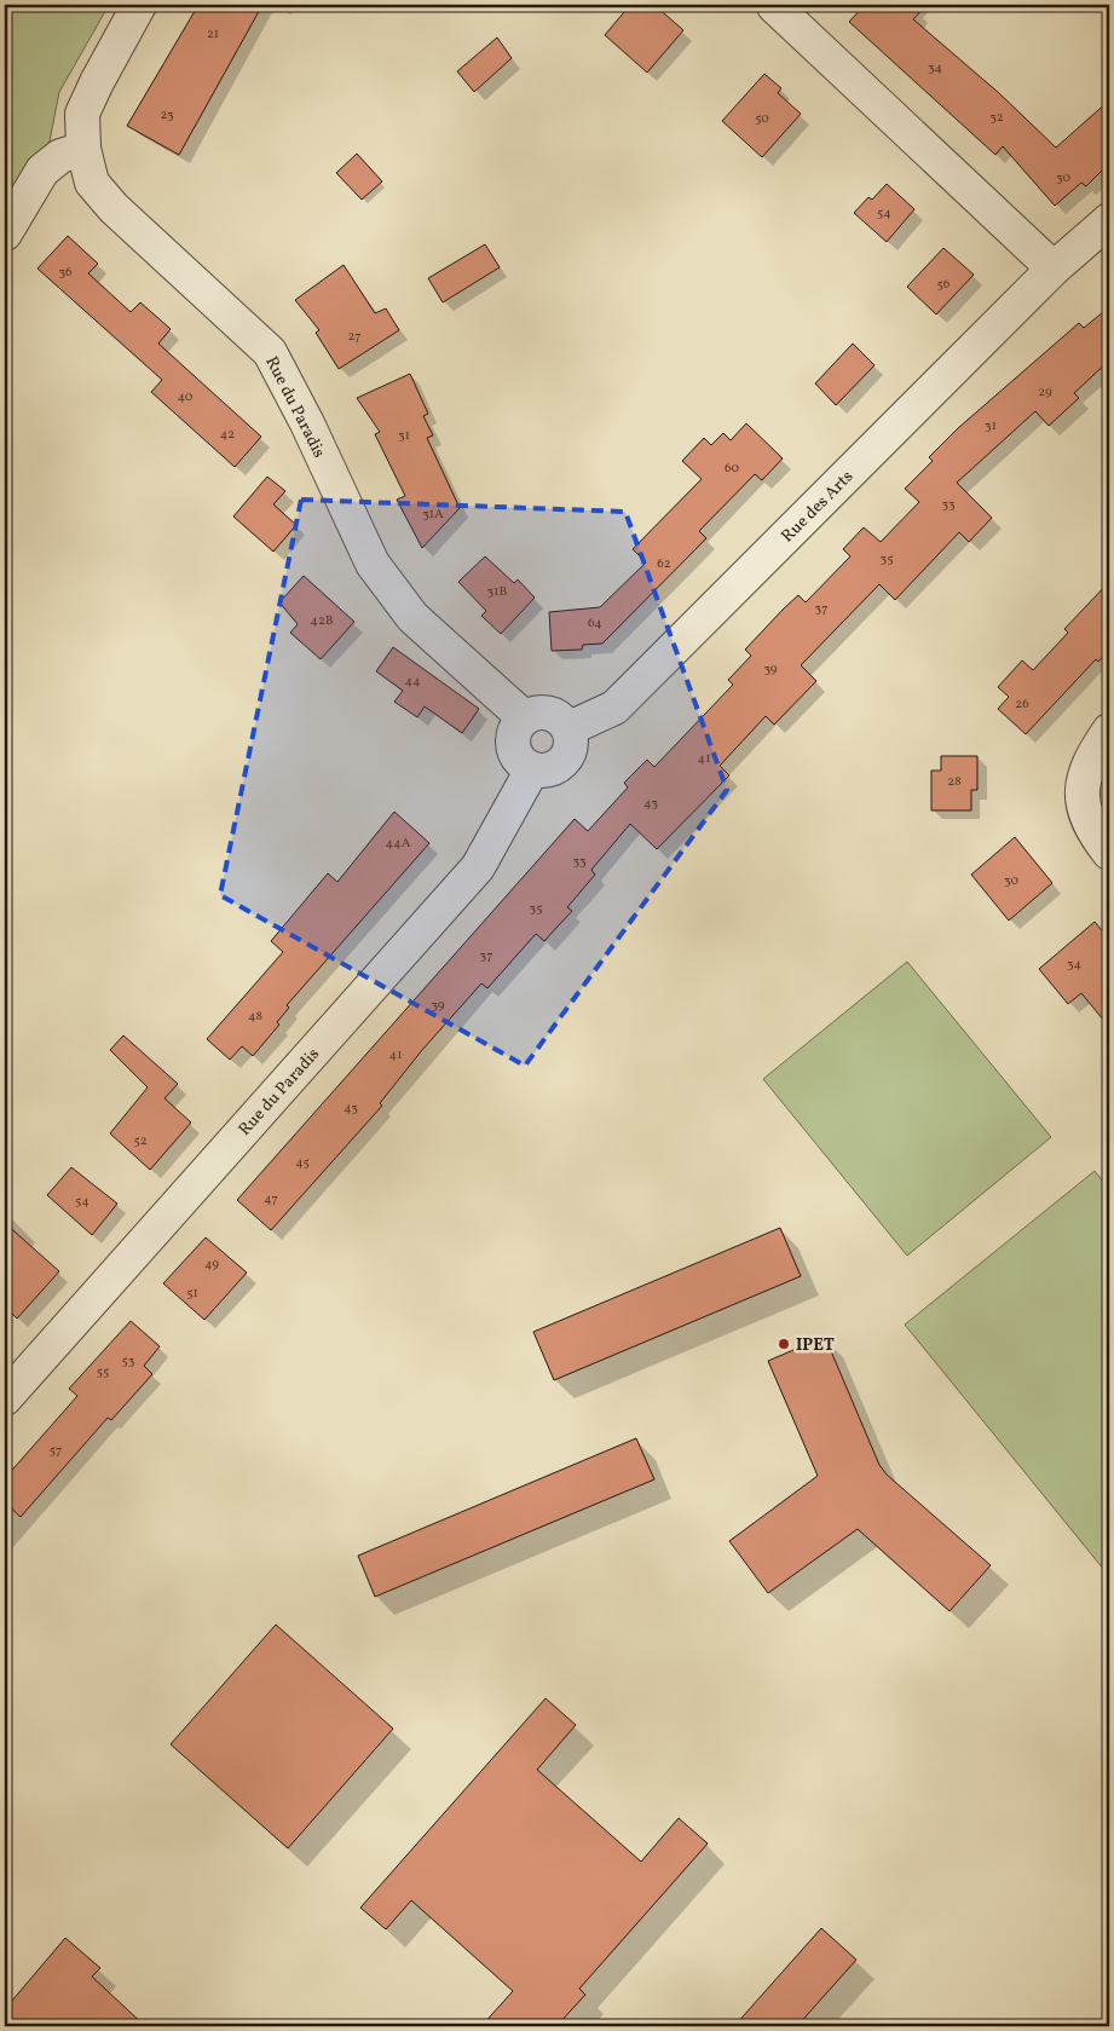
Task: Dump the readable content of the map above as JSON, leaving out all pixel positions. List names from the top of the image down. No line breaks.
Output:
{"streets":{"street":["Rue du Paradis","Rue des Arts"]},"crossings":[["Rue du Paradis","Rue des Arts"]],"places":["IPET"],"house_numbers":["21","34","23","32","50","30","54","36","56","27","29","40","31","42","31","60","33","31A","35","62","31B","37","42B","64","39","44","26","41","28","43","44A","33","30","35","37","34","39","48","41","43","52","45","47","54","49","51","53","55","57"]}
